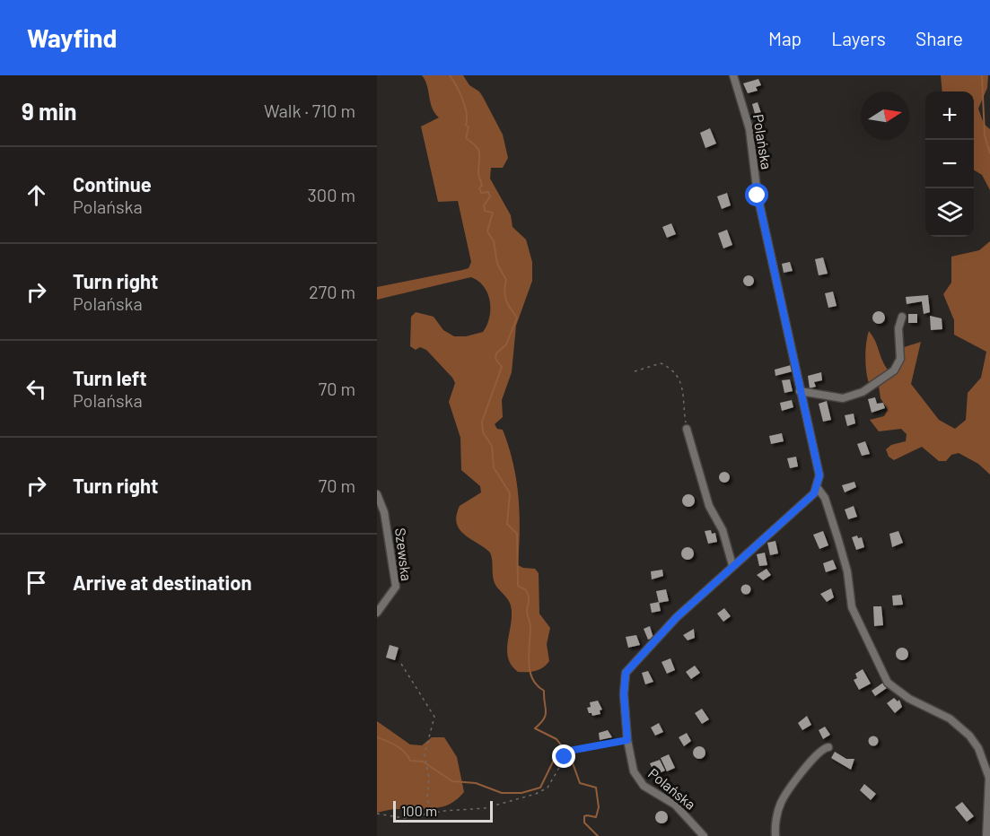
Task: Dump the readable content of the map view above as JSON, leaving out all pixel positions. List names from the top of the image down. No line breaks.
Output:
{"streets":{"street":["Polańska","Szewska"]},"scale_bar":"100 m","north":"right","page":{"header":"Wayfind","nav":["Map","Layers","Share"],"heading":["9 min","Walk · 710 m"],"map_buttons":["+","−"],"list":[["Continue","Polańska","300 m"],["Turn right","Polańska","270 m"],["Turn left","Polańska","70 m"],["Turn right","70 m"],"Arrive at destination"],"scale":"100 m"}}
